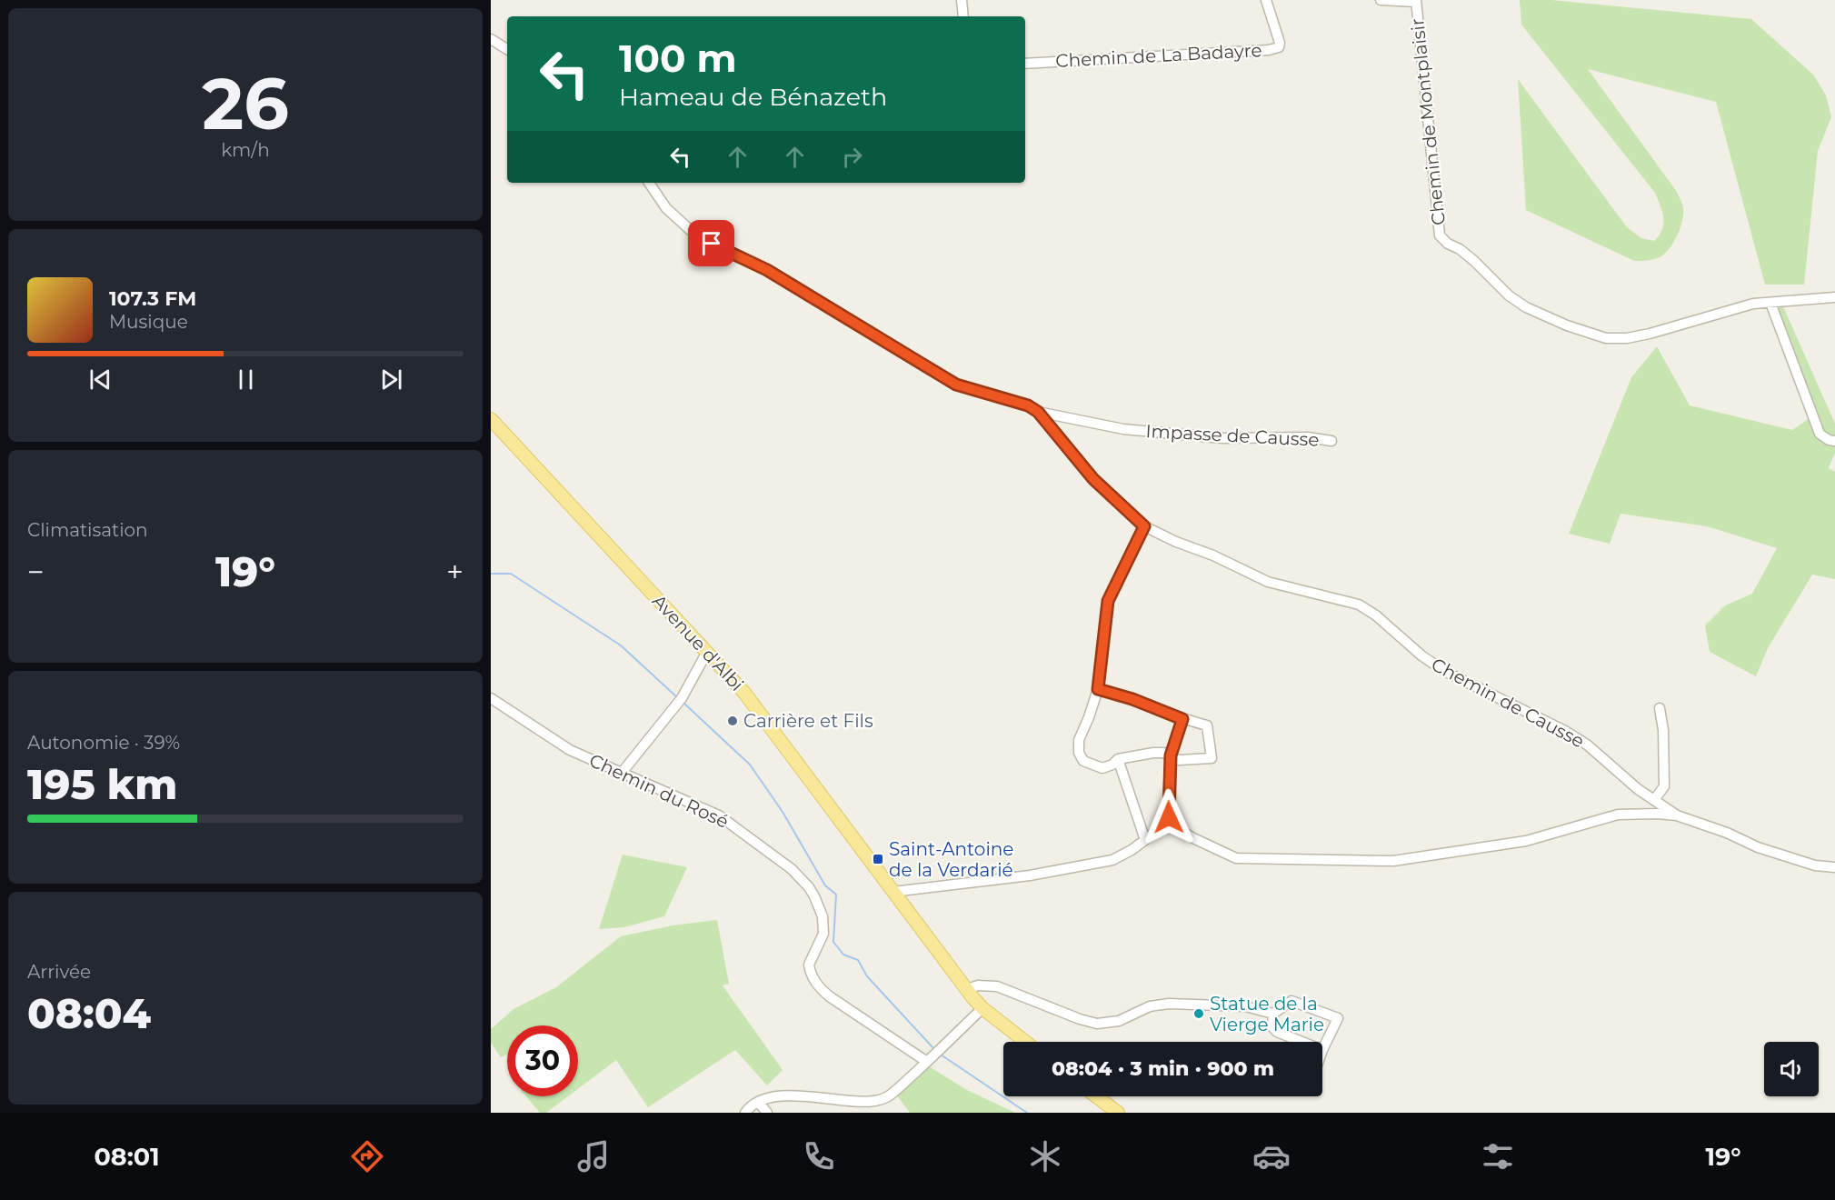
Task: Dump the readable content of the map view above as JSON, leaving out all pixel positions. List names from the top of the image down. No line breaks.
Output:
{"streets":{"main road":["Avenue d'Albi"],"street":["Chemin de La Badayre","Chemin de Montplaisir","Impasse de Causse","Chemin de Causse","Chemin du Rosé"]},"crossings":[["Impasse de Causse","Chemin de Causse"]],"places":{"other":["Carrière et Fils","Statue de la Vierge Marie"],"transit":["Saint-Antoine de la Verdarié"]},"page":{"tile":[["26","km/h"],"Climatisation",["Autonomie · 39%","195 km"],["Arrivée","08:04"]],"turn":["100 m","Hameau de Bénazeth"],"song":["107.3 FM","Musique"],"heat":["−","19°","+"],"limit":"30","trip":"08:04 · 3 min · 900 m","tabs":["08:01","19°"]}}
